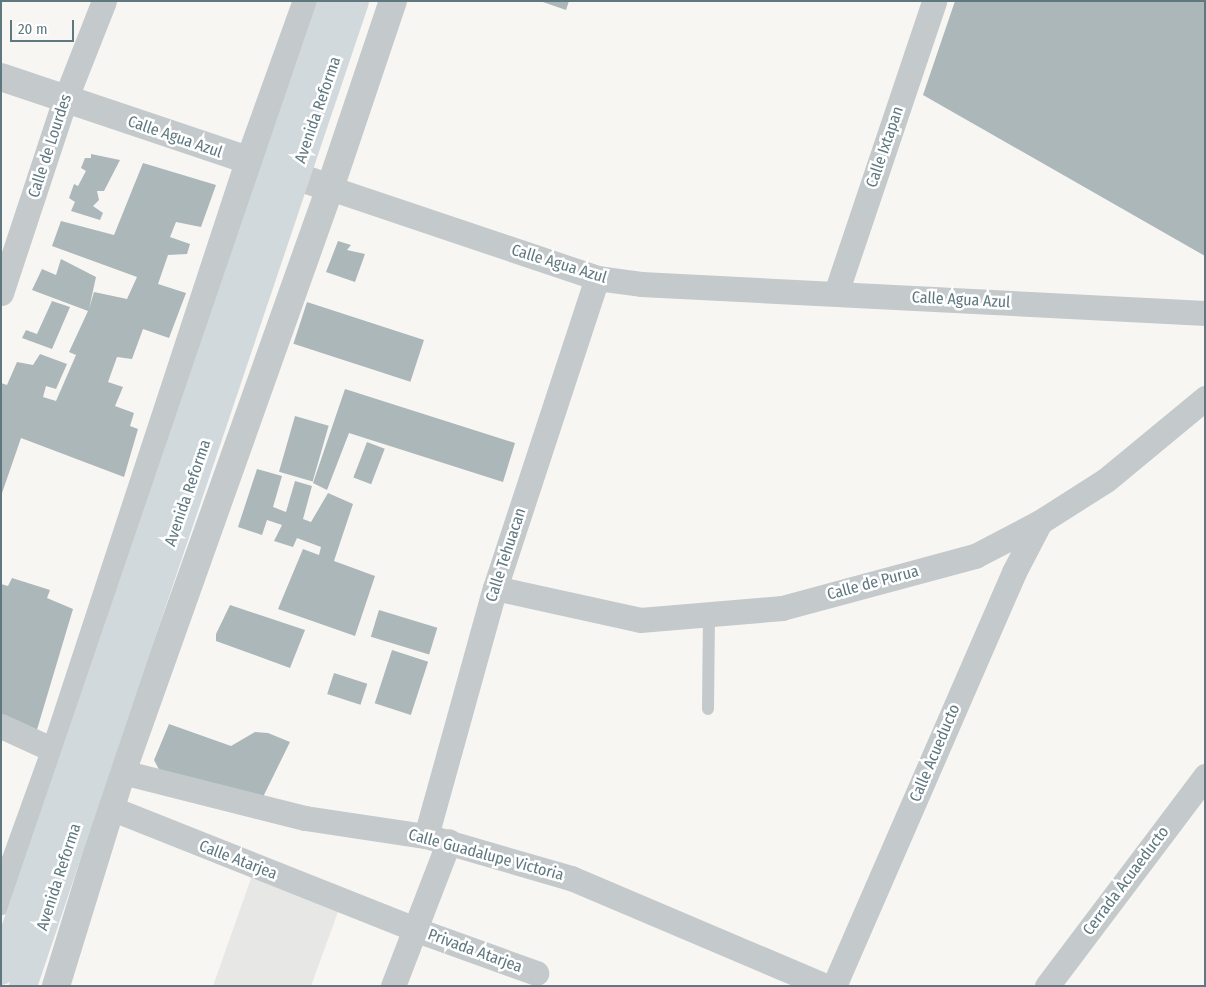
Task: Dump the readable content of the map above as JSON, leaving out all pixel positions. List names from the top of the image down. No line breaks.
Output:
{"streets":{"main road":["Avenida Reforma"],"street":["Calle Agua Azul","Calle de Lourdes","Calle Ixtapan","Calle Tehuacan","Calle de Purua","Calle Acueducto","Calle Guadalupe Victoria","Calle Atarjea","Cerrada Acuaeducto","Privada Atarjea"]},"crossings":[["Avenida Reforma","Calle Agua Azul"],["Avenida Reforma","Calle Guadalupe Victoria"],["Avenida Reforma","Calle Atarjea"],["Calle Agua Azul","Calle de Lourdes"],["Calle Agua Azul","Calle Ixtapan"],["Calle Agua Azul","Calle Tehuacan"],["Calle Tehuacan","Calle de Purua"],["Calle Tehuacan","Calle Guadalupe Victoria"],["Calle Tehuacan","Calle Atarjea"],["Calle Tehuacan","Privada Atarjea"],["Calle de Purua","Calle Acueducto"],["Calle Atarjea","Privada Atarjea"]],"scale_bar":"20 m"}
